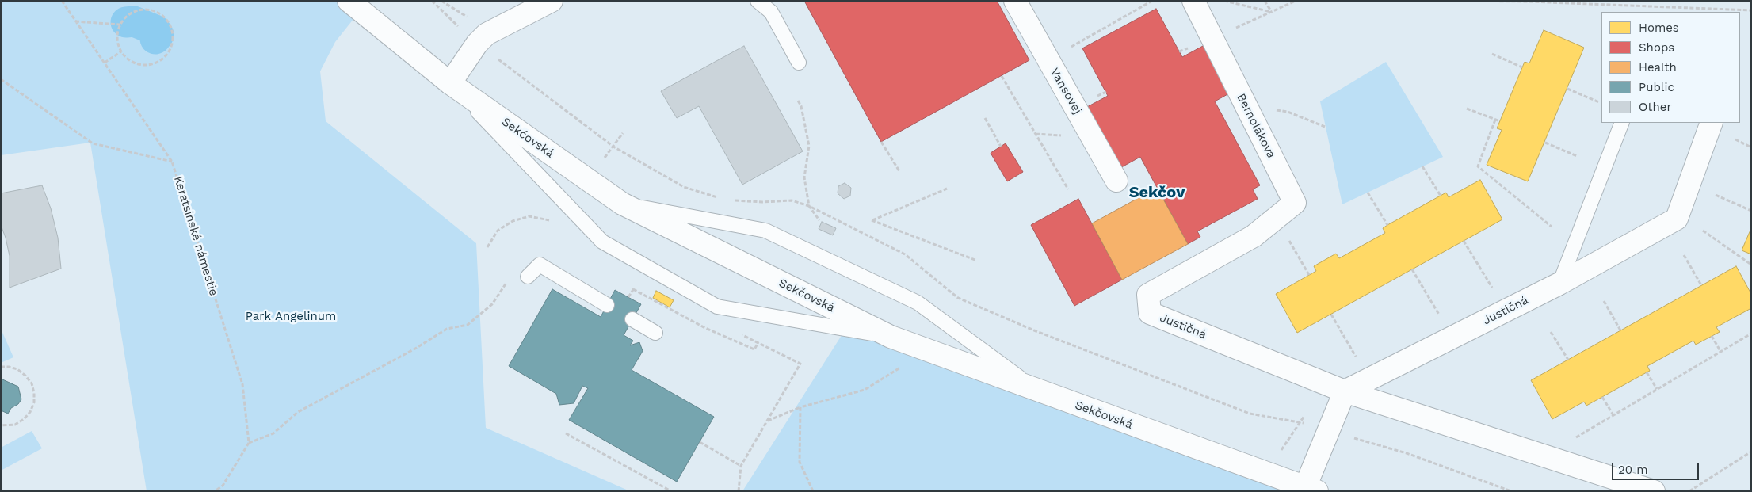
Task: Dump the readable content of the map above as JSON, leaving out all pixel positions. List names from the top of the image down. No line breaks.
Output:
{"streets":{"street":["Vansovej","Bernolákova","Sekčovská","Justičná"],"path":["Keratsinské námestie"]},"crossings":[["Bernolákova","Justičná"]],"districts":["Sekčov"],"parks":["Park Angelinum"],"legend":["Homes","Shops","Health","Public","Other"],"scale_bar":"20 m"}
